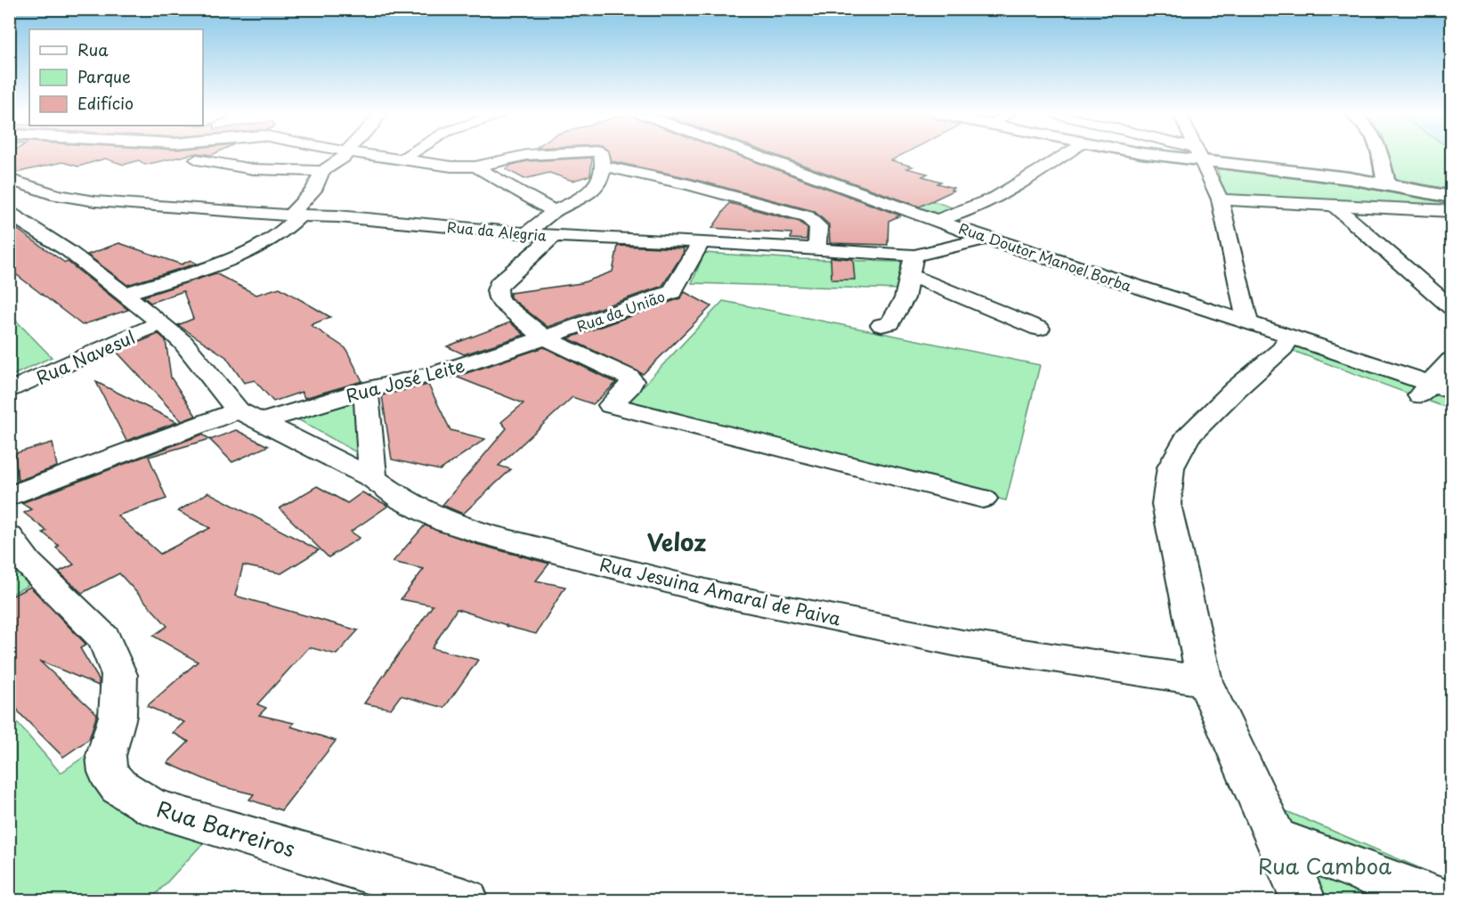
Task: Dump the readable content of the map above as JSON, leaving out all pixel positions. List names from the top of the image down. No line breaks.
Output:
{"streets":{"street":["Rua da Alegria","Rua Doutor Manoel Borba","Rua da União","Rua Navesul","Rua José Leite","Rua Jesuina Amaral de Paiva","Rua Barreiros"]},"crossings":[["Rua da Alegria","Rua Doutor Manoel Borba"],["Rua da Alegria","Rua da União"],["Rua da União","Rua José Leite"],["Rua José Leite","Rua Jesuina Amaral de Paiva"]],"districts":["Veloz"],"parks":["Rua Camboa"],"legend":["Rua","Parque","Edifício"]}
